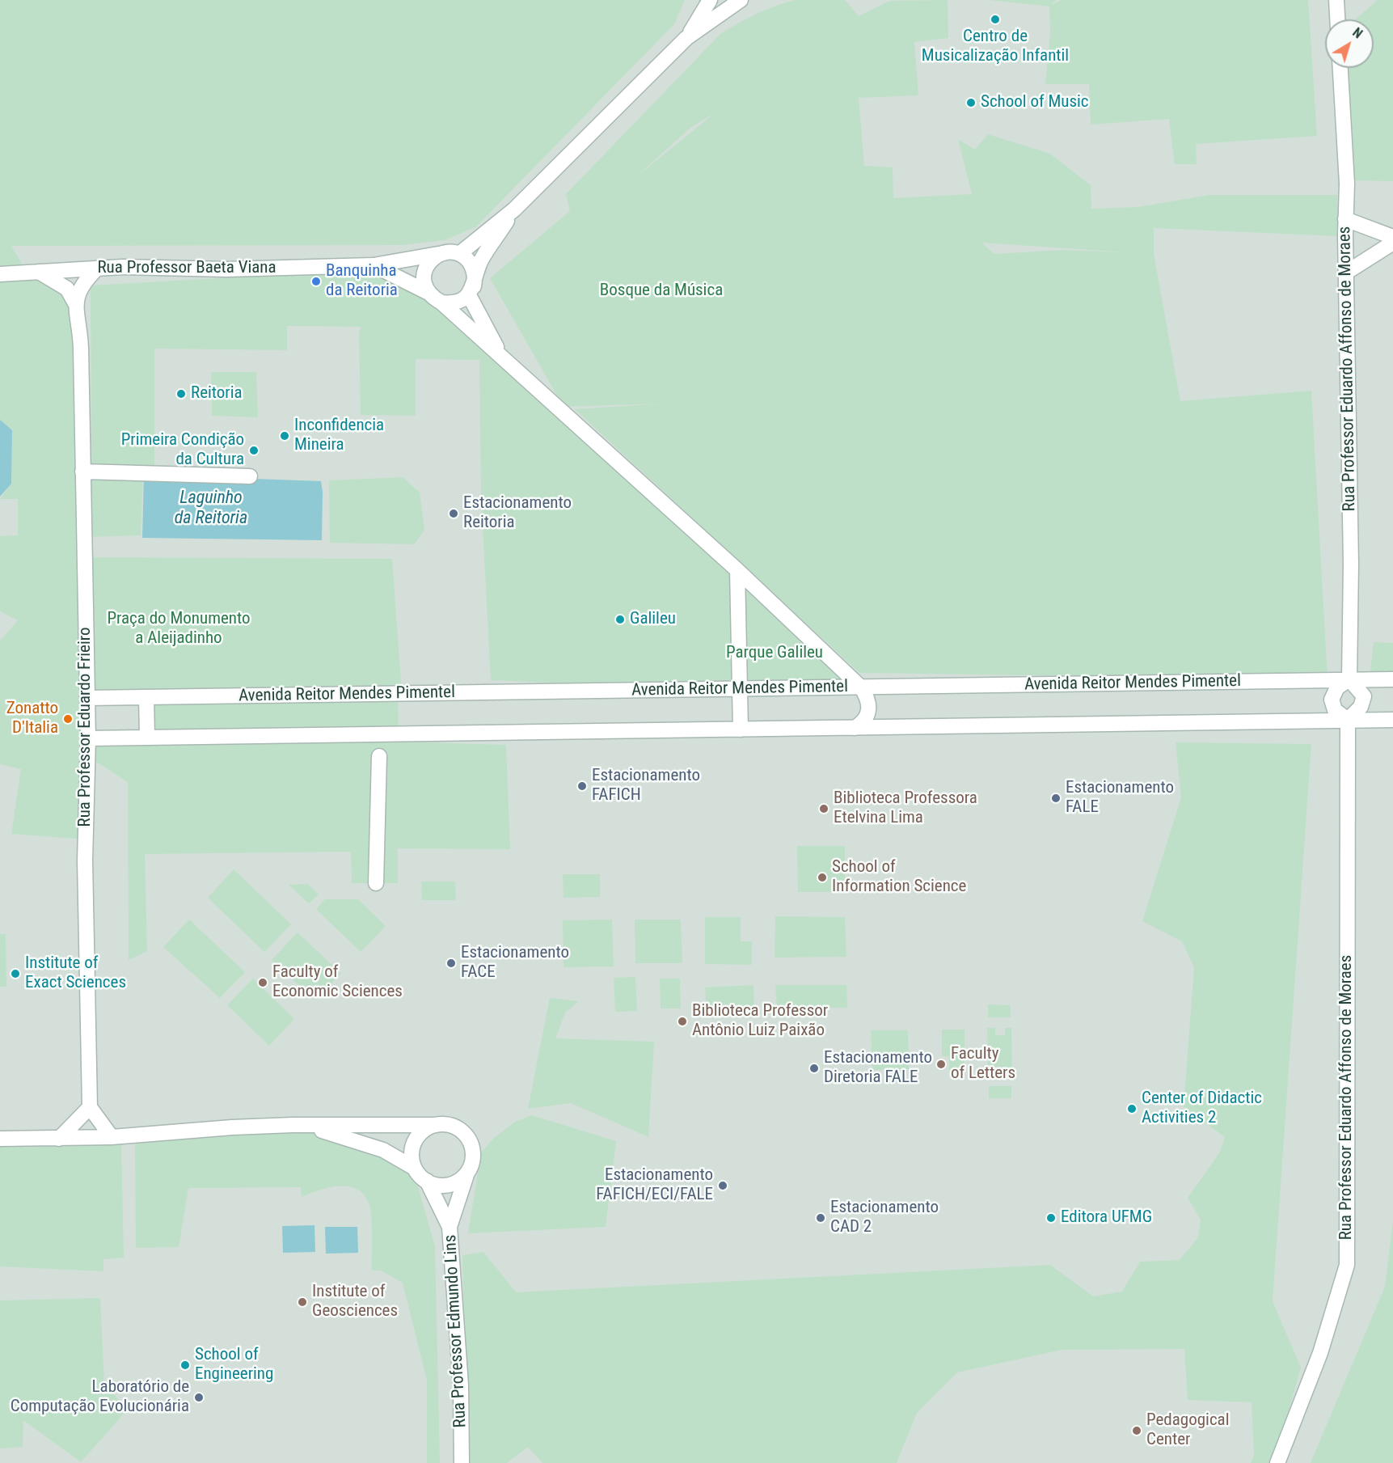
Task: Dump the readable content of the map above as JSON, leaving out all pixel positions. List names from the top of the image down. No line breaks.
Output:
{"streets":{"street":["Rua Professor Baeta Viana","Rua Professor Eduardo Affonso de Moraes","Avenida Reitor Mendes Pimentel","Rua Professor Eduardo Frieiro","Rua Professor Edmundo Lins"]},"crossings":[["Rua Professor Eduardo Affonso de Moraes","Avenida Reitor Mendes Pimentel"],["Avenida Reitor Mendes Pimentel","Rua Professor Eduardo Frieiro"]],"water":["Laguinho da Reitoria"],"parks":["Bosque da Música","Praça do Monumento a Aleijadinho","Parque Galileu"],"places":["Centro de Musicalização Infantil","School of Music","Banquinha da Reitoria","Reitoria","Inconfidencia Mineira","Primeira Condição da Cultura","Estacionamento Reitoria","Galileu","Zonatto D'Italia","Estacionamento FAFICH","Estacionamento FALE","Biblioteca Professora Etelvina Lima","School of Information Science","Estacionamento FACE","Institute of Exact Sciences","Faculty of Economic Sciences","Biblioteca Professor Antônio Luiz Paixão","Faculty of Letters","Estacionamento Diretoria FALE","Center of Didactic Activities 2","Estacionamento FAFICH/ECI/FALE","Estacionamento CAD 2","Editora UFMG","Institute of Geosciences","School of Engineering","Laboratório de Computação Evolucionária","Pedagogical Center"],"north":"top right"}
